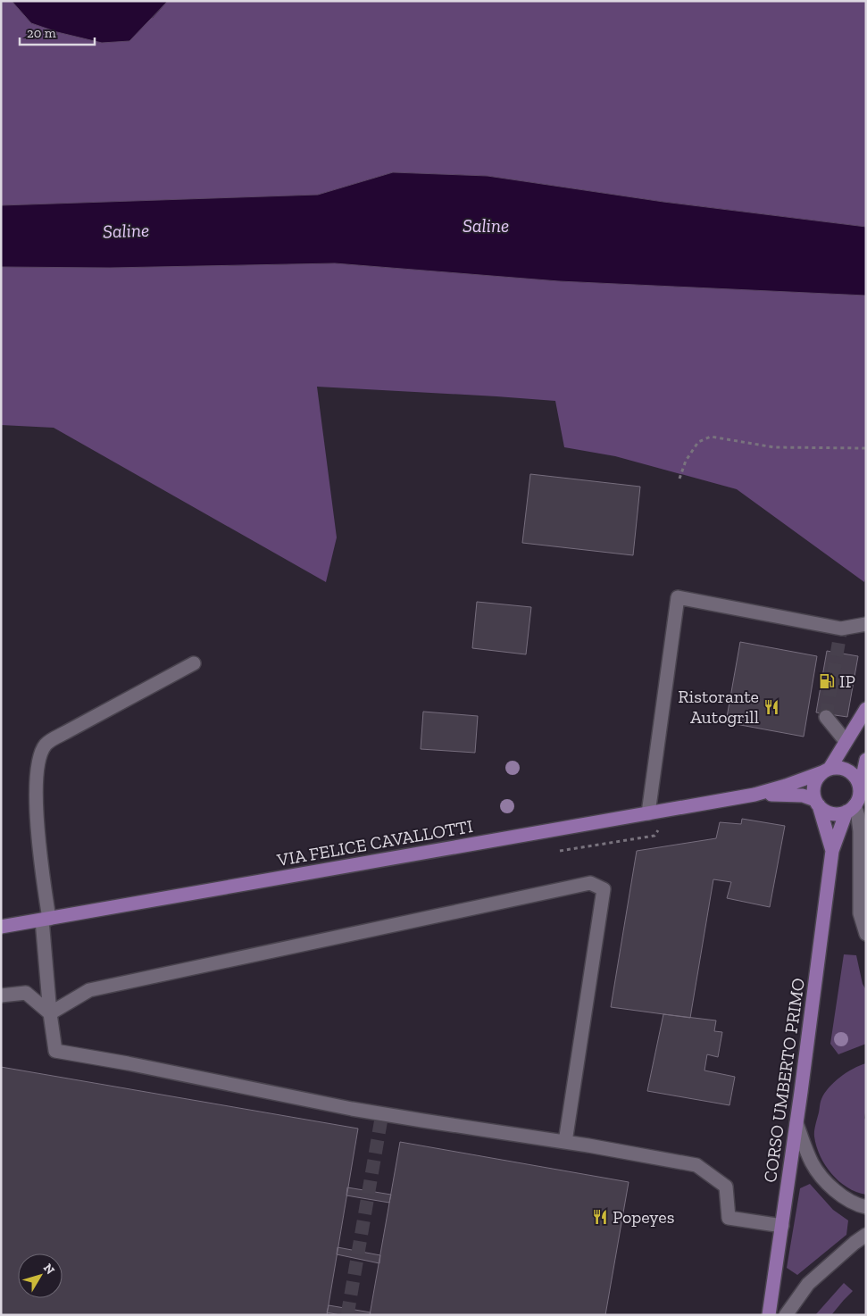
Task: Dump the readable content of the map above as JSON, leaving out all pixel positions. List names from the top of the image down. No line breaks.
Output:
{"streets":{"main road":["VIA FELICE CAVALLOTTI","CORSO UMBERTO PRIMO"]},"crossings":[["VIA FELICE CAVALLOTTI","CORSO UMBERTO PRIMO"]],"water":["Saline"],"places":{"fuel station":["IP"],"restaurant":["Ristorante Autogrill","Popeyes"]},"scale_bar":"20 m","north":"top right"}
